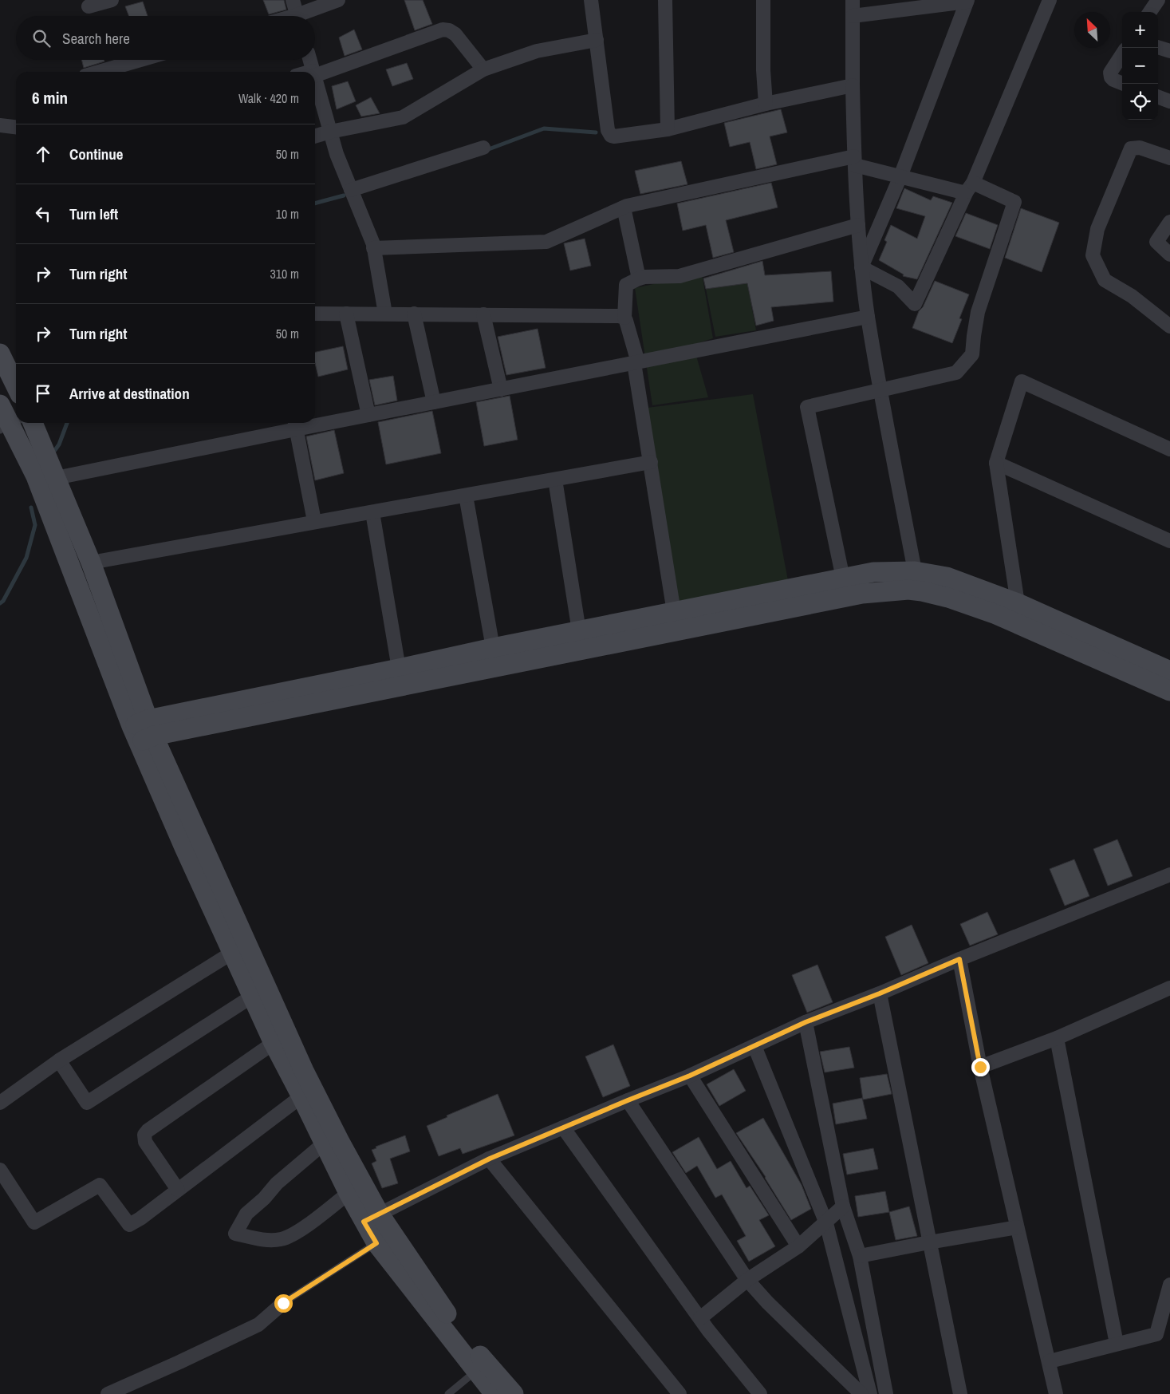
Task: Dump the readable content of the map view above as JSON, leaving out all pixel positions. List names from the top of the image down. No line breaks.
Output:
{"north":"top left","page":{"map_buttons":["+","−"],"search":"Search here","heading":["6 min","Walk · 420 m"],"list":[["Continue","50 m"],["Turn left","10 m"],["Turn right","310 m"],["Turn right","50 m"],"Arrive at destination"]}}
